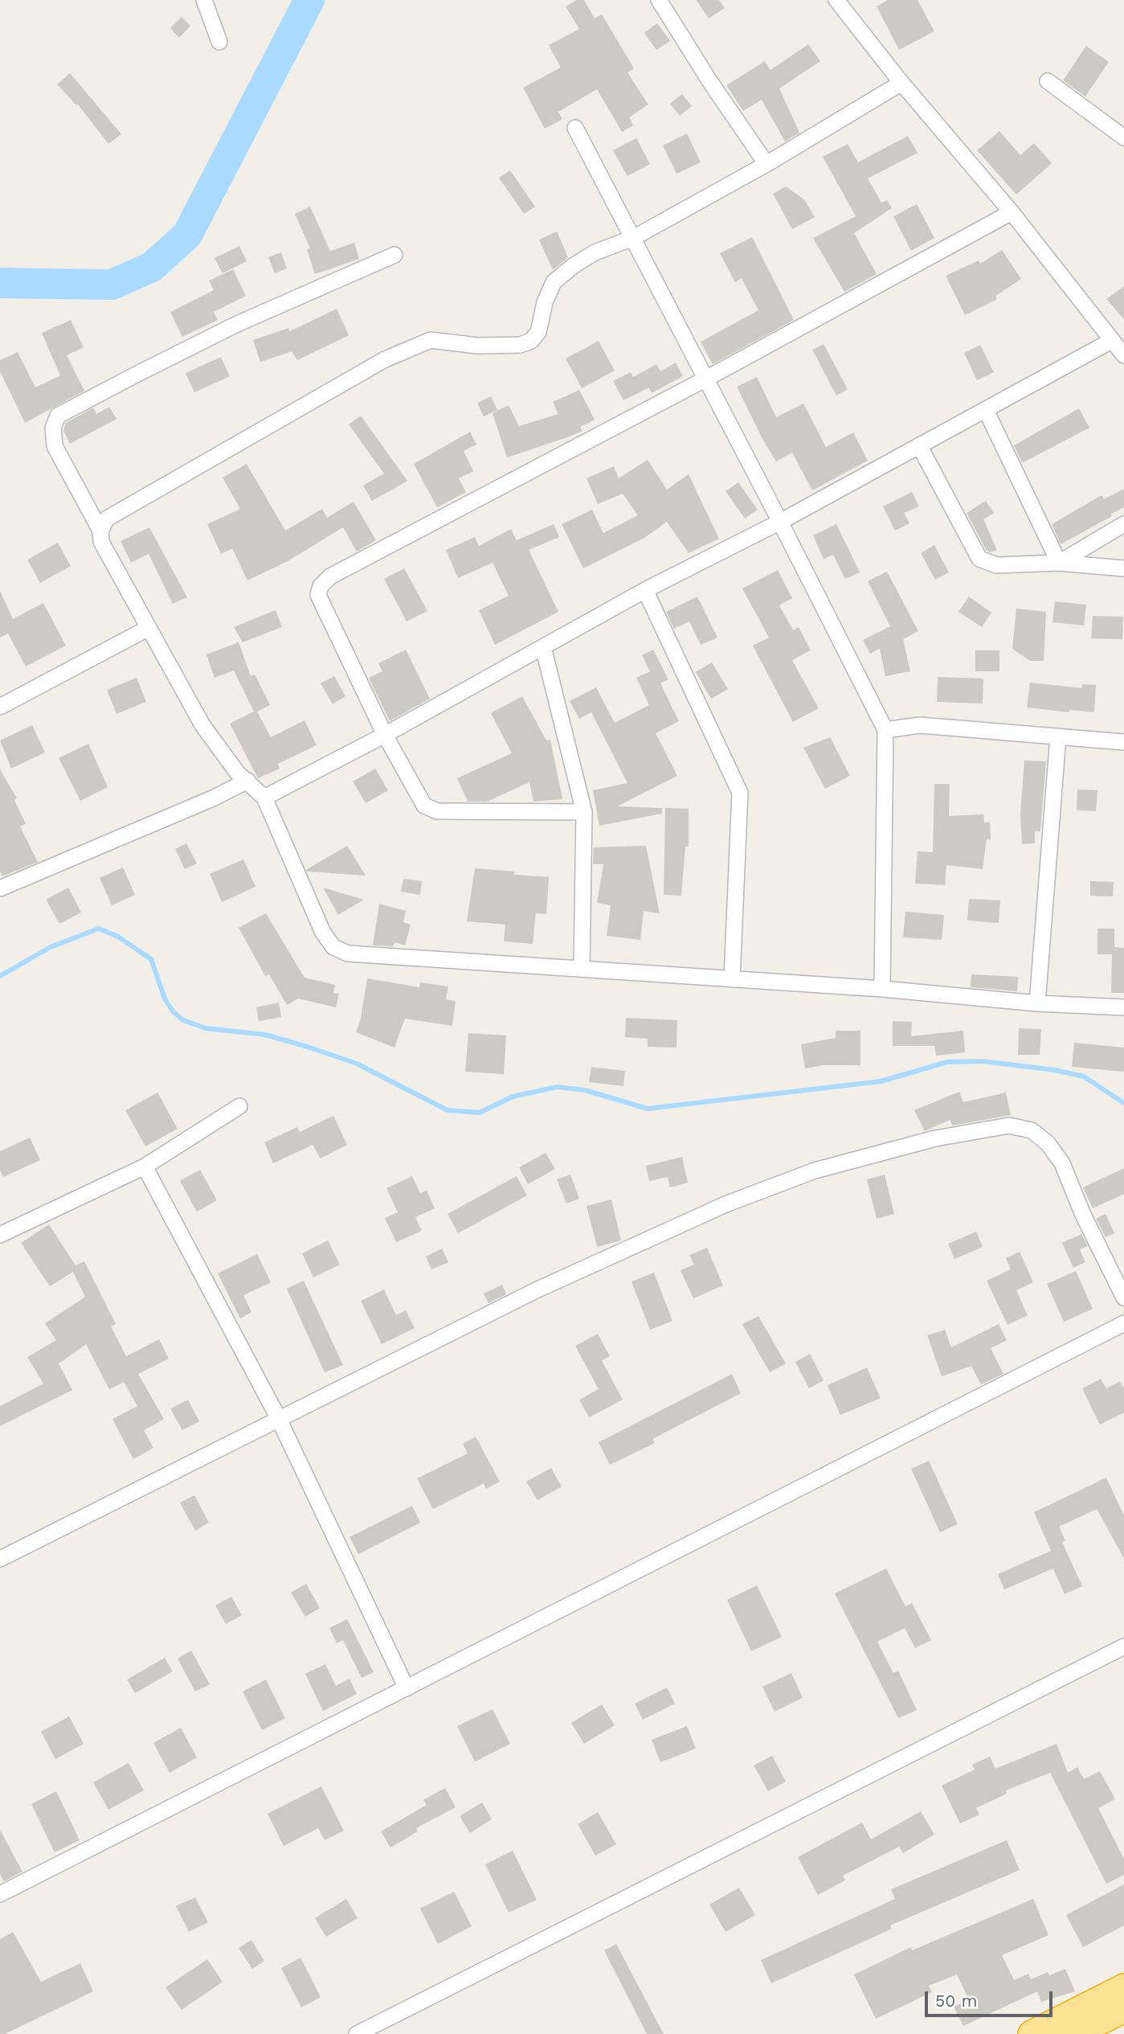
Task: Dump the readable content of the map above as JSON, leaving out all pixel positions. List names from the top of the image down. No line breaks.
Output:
{"scale_bar":"50 m"}
